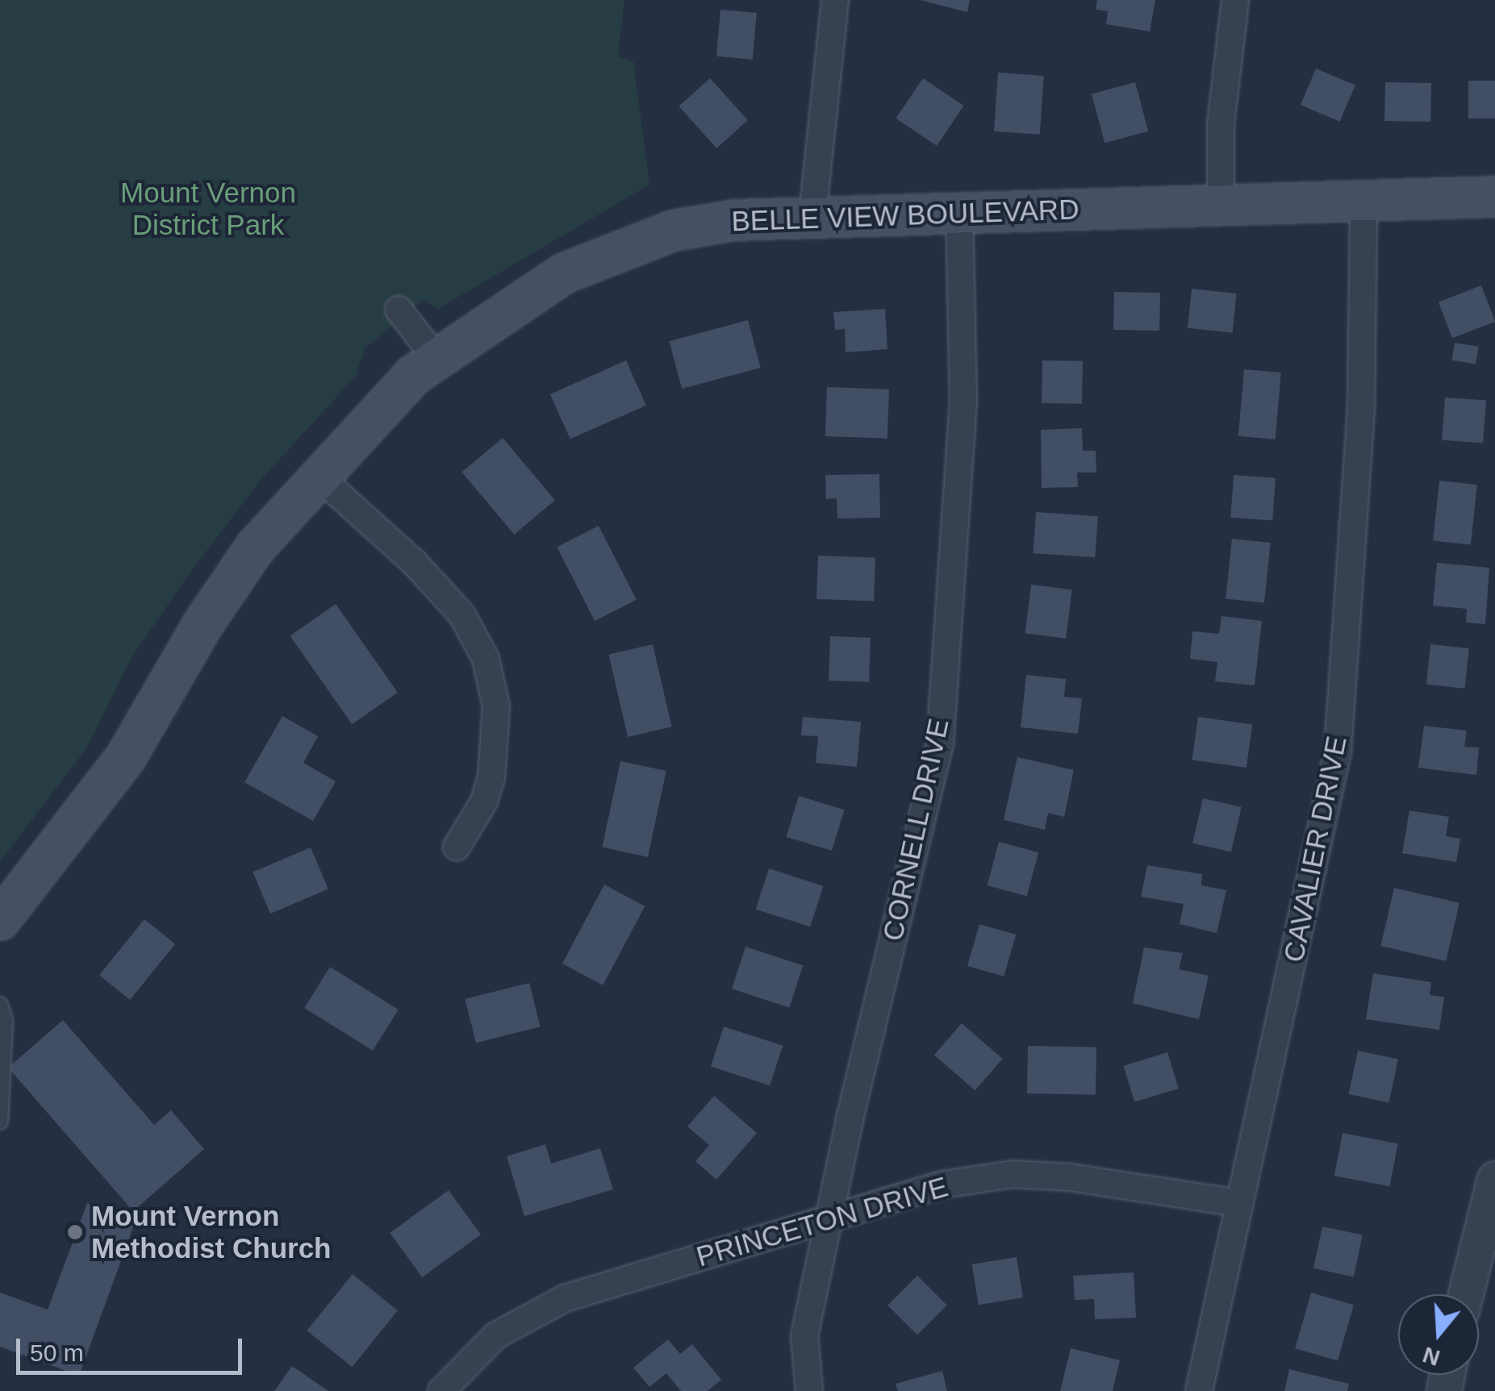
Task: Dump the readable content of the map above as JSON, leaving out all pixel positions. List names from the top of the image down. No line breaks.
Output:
{"streets":{"main road":["BELLE VIEW BOULEVARD"],"street":["CORNELL DRIVE","CAVALIER DRIVE","PRINCETON DRIVE"]},"crossings":[["BELLE VIEW BOULEVARD","CORNELL DRIVE"],["BELLE VIEW BOULEVARD","CAVALIER DRIVE"],["CORNELL DRIVE","PRINCETON DRIVE"],["CAVALIER DRIVE","PRINCETON DRIVE"]],"parks":["Mount Vernon District Park"],"places":["Mount Vernon Methodist Church"],"scale_bar":"50 m","north":"bottom"}
